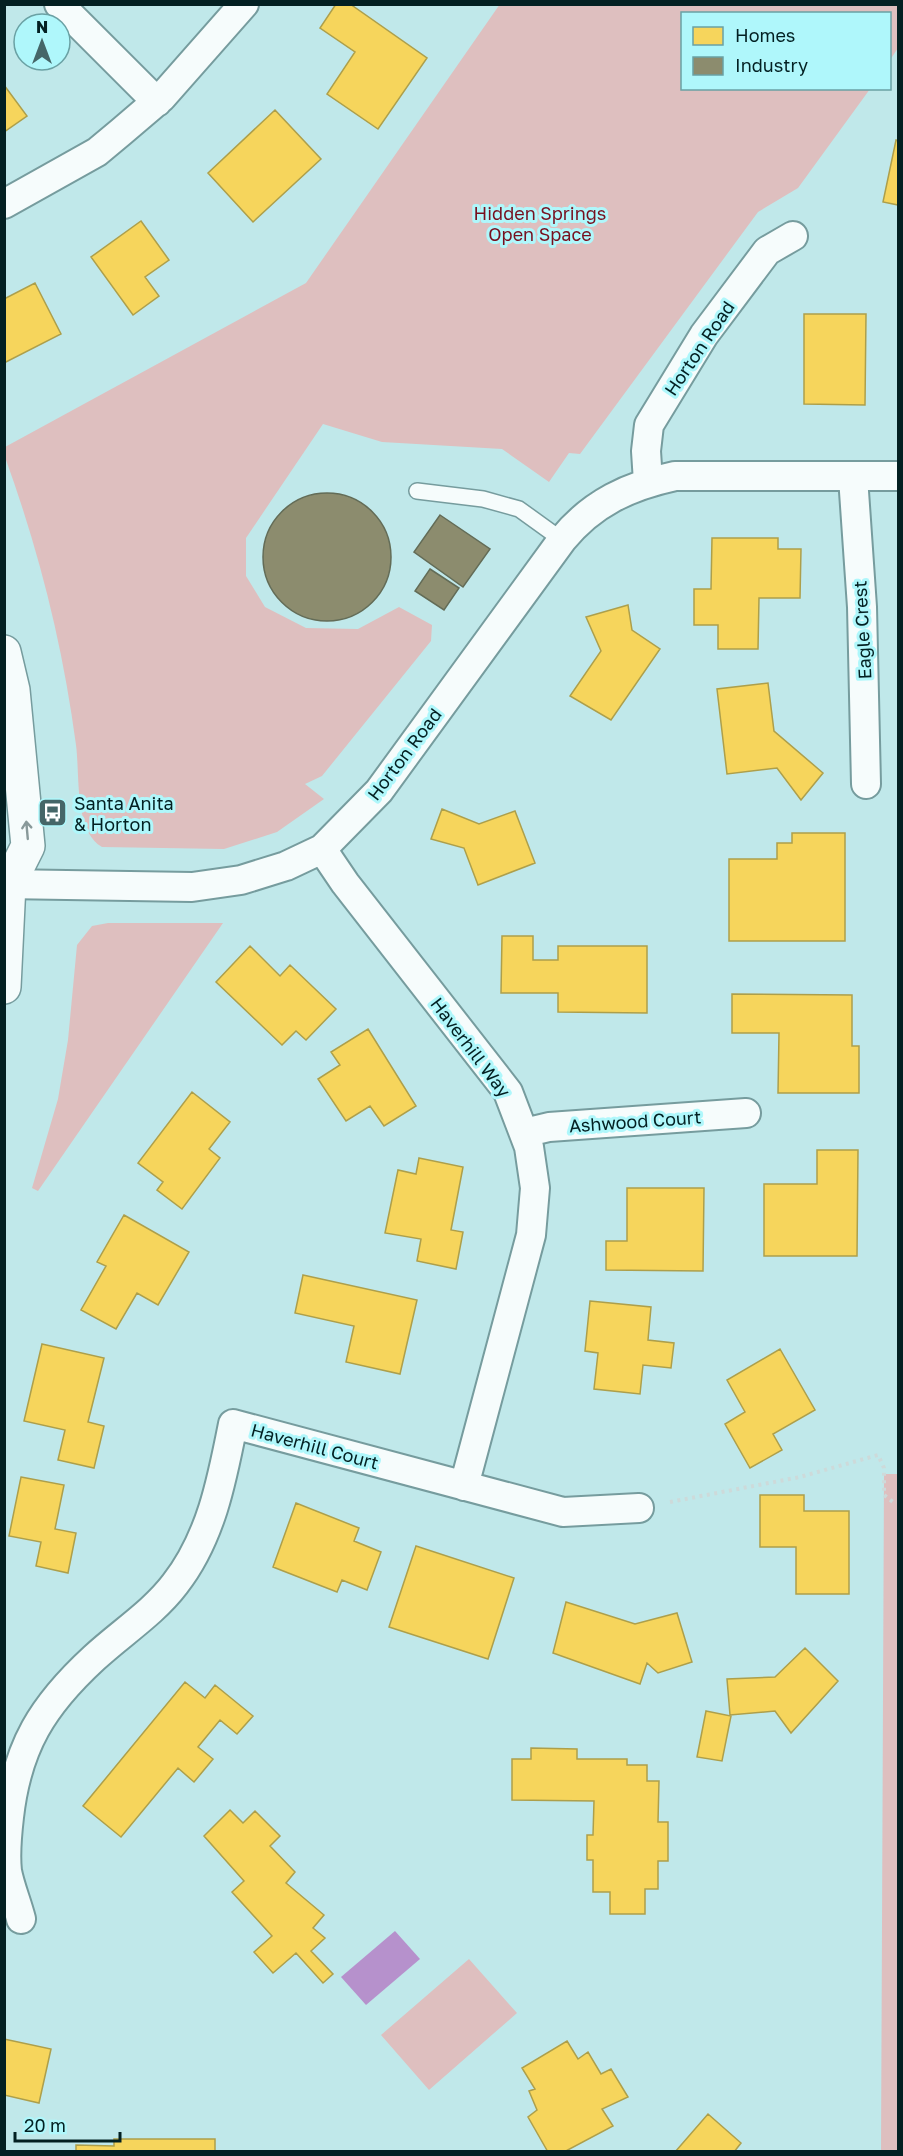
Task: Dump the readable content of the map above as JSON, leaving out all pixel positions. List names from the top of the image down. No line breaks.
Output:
{"streets":{"street":["Horton Road","Eagle Crest","Haverhill Way","Ashwood Court","Haverhill Court"]},"crossings":[["Horton Road","Eagle Crest"],["Horton Road","Haverhill Way"],["Haverhill Way","Ashwood Court"],["Haverhill Way","Haverhill Court"]],"parks":["Hidden Springs Open Space"],"places":{"bus stop":["Santa Anita & Horton"]},"legend":["Homes","Industry"],"scale_bar":"20 m","north":"top"}
